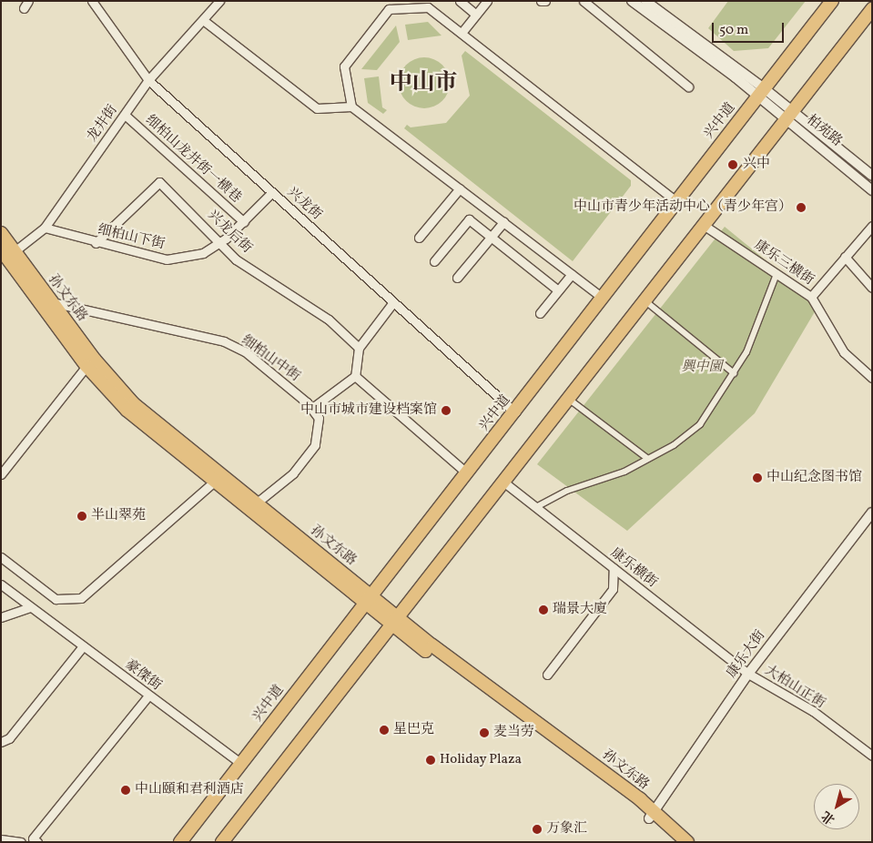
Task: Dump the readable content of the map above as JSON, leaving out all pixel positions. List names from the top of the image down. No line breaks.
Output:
{"streets":{"main road":["兴中道","孙文东路"],"street":["龙井街","柏苑路","细柏山龙井街一横巷","兴龙街","兴龙后街","细柏山下街","康乐三横街","细柏山中街","康乐横街","康乐大街","豪傑街","大柏山正街"]},"crossings":[["兴中道","柏苑路"],["兴中道","兴龙街"],["兴中道","孙文东路"],["兴中道","豪傑街"],["龙井街","细柏山龙井街一横巷"],["龙井街","兴龙街"],["龙井街","细柏山下街"],["龙井街","孙文东路"],["细柏山龙井街一横巷","细柏山下街"],["兴龙街","细柏山下街"],["兴龙后街","细柏山下街"],["孙文东路","细柏山中街"],["孙文东路","康乐大街"],["康乐横街","康乐大街"],["康乐横街","大柏山正街"],["康乐大街","大柏山正街"]],"districts":["中山市"],"parks":["興中園"],"places":["兴中","中山市青少年活动中心（青少年宫）","中山市城市建设档案馆","中山纪念图书馆","半山翠苑","瑞景大廈","星巴克","麦当劳","Holiday Plaza","中山頤和君利酒店","万象汇"],"scale_bar":"50 m","north":"bottom left"}
